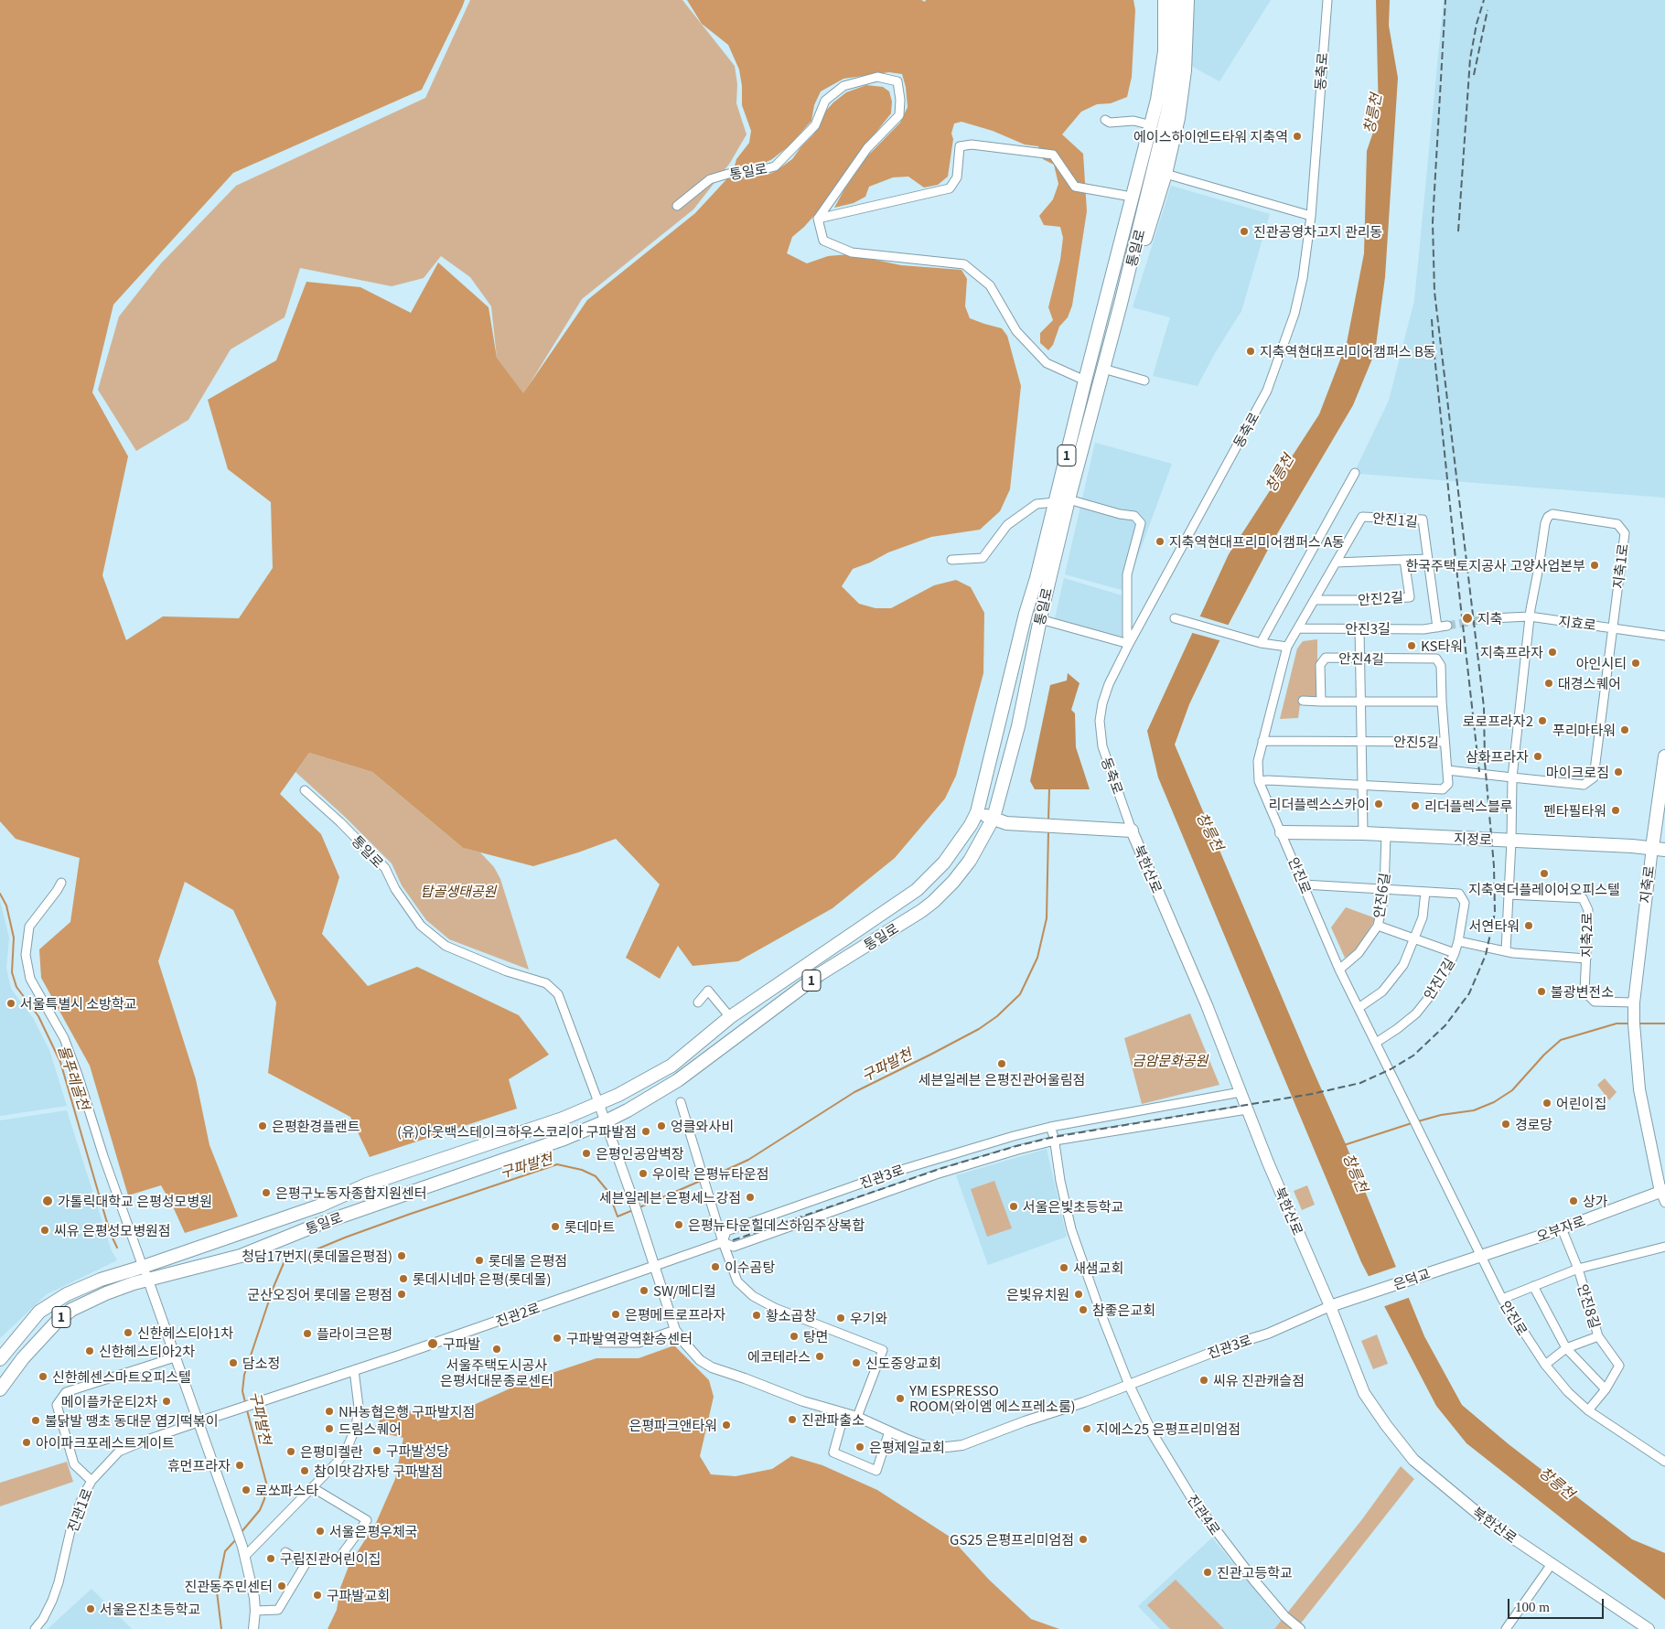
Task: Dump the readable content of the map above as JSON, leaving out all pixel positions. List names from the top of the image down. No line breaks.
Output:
{"streets":{"main road":["통일로","1","지정로","북한산로","지축로","오부자로","은덕교"],"street":["동축로","안진1길","지축1로","안진2길","지효로","안진3길","안진4길","안진5길","안진로","안진6길","지축2로","안진7길","진관3로","안진8길","진관2로","진관1로","진관4로"]},"crossings":[["동축로","북한산로"],["통일로","북한산로"],["통일로","진관3로"],["안진1길","안진2길"],["안진1길","안진3길"],["안진1길","안진로"],["지축1로","지효로"],["지축1로","지정로"],["안진3길","안진로"],["안진5길","안진로"],["지정로","안진로"],["지정로","지축로"],["지정로","안진6길"],["북한산로","진관3로"],["북한산로","은덕교"],["안진로","안진6길"],["안진로","안진7길"],["안진로","오부자로"],["안진로","안진8길"],["지축로","지축2로"],["지축로","오부자로"],["진관3로","은덕교"],["진관3로","진관2로"],["진관3로","진관4로"],["오부자로","은덕교"],["오부자로","안진8길"],["진관2로","진관1로"]],"water":["창릉천","구파발천","물푸레골천"],"parks":["탑골생태공원","금암문화공원"],"places":["에이스하이엔드타워 지축역","진관공영차고지 관리동","지축역현대프리미어캠퍼스 B동","지축역현대프리미어캠퍼스 A동","한국주택토지공사 고양사업본부","지축","KS타워","지축프라자","아인시티","대경스퀘어","로로프라자2","푸리마타워","삼화프라자","마이크로짐","리더플렉스스카이","리더플렉스블루","펜타필타워","지축역더플레이어오피스텔","서연타워","불광변전소","서울특별시 소방학교","세븐일레븐 은평진관어울림점","어린이집","경로당","은평환경플랜트","엉클와사비","(유)아웃백스테이크하우스코리아 구파발점","은평인공암벽장","우이락 은평뉴타운점","은평구노동자종합지원센터","세븐일레븐 은평세느강점","가톨릭대학교 은평성모병원","상가","서울은빛초등학교","은평뉴타운힐데스하임주상복합","롯데마트","씨유 은평성모병원점","청담17번지(롯데몰은평점)","롯데몰 은평점","이수곰탕","새샘교회","롯데시네마 은평(롯데몰)","SW/메디컬","군산오징어 롯데몰 은평점","은빛유치원","참좋은교회","은평메트로프라자","황소곱창","우기와","신한헤스티아1차","플라이크은평","탕면","구파발역광역환승센터","구파발","서울주택도시공사 은평서대문종로센터","신한헤스티아2차","에코테라스","담소정","신도중앙교회","신한헤센스마트오피스텔","씨유 진관캐슬점","YM ESPRESSO ROOM(와이엠 에스프레소룸)","메이플카운티2차","NH농협은행 구파발지점","진관파출소","불닭발 땡초 동대문 엽기떡볶이","은평파크앤타워","드림스퀘어","지에스25 은평프리미엄점","아이파크포레스트게이트","은평제일교회","구파발성당","은평미켈란","휴먼프라자","참이맛감자탕 구파발점","로쏘파스타","서울은평우체국","GS25 은평프리미엄점","구립진관어린이집","진관고등학교","진관동주민센터","구파발교회","서울은진초등학교"],"scale_bar":"100 m"}
